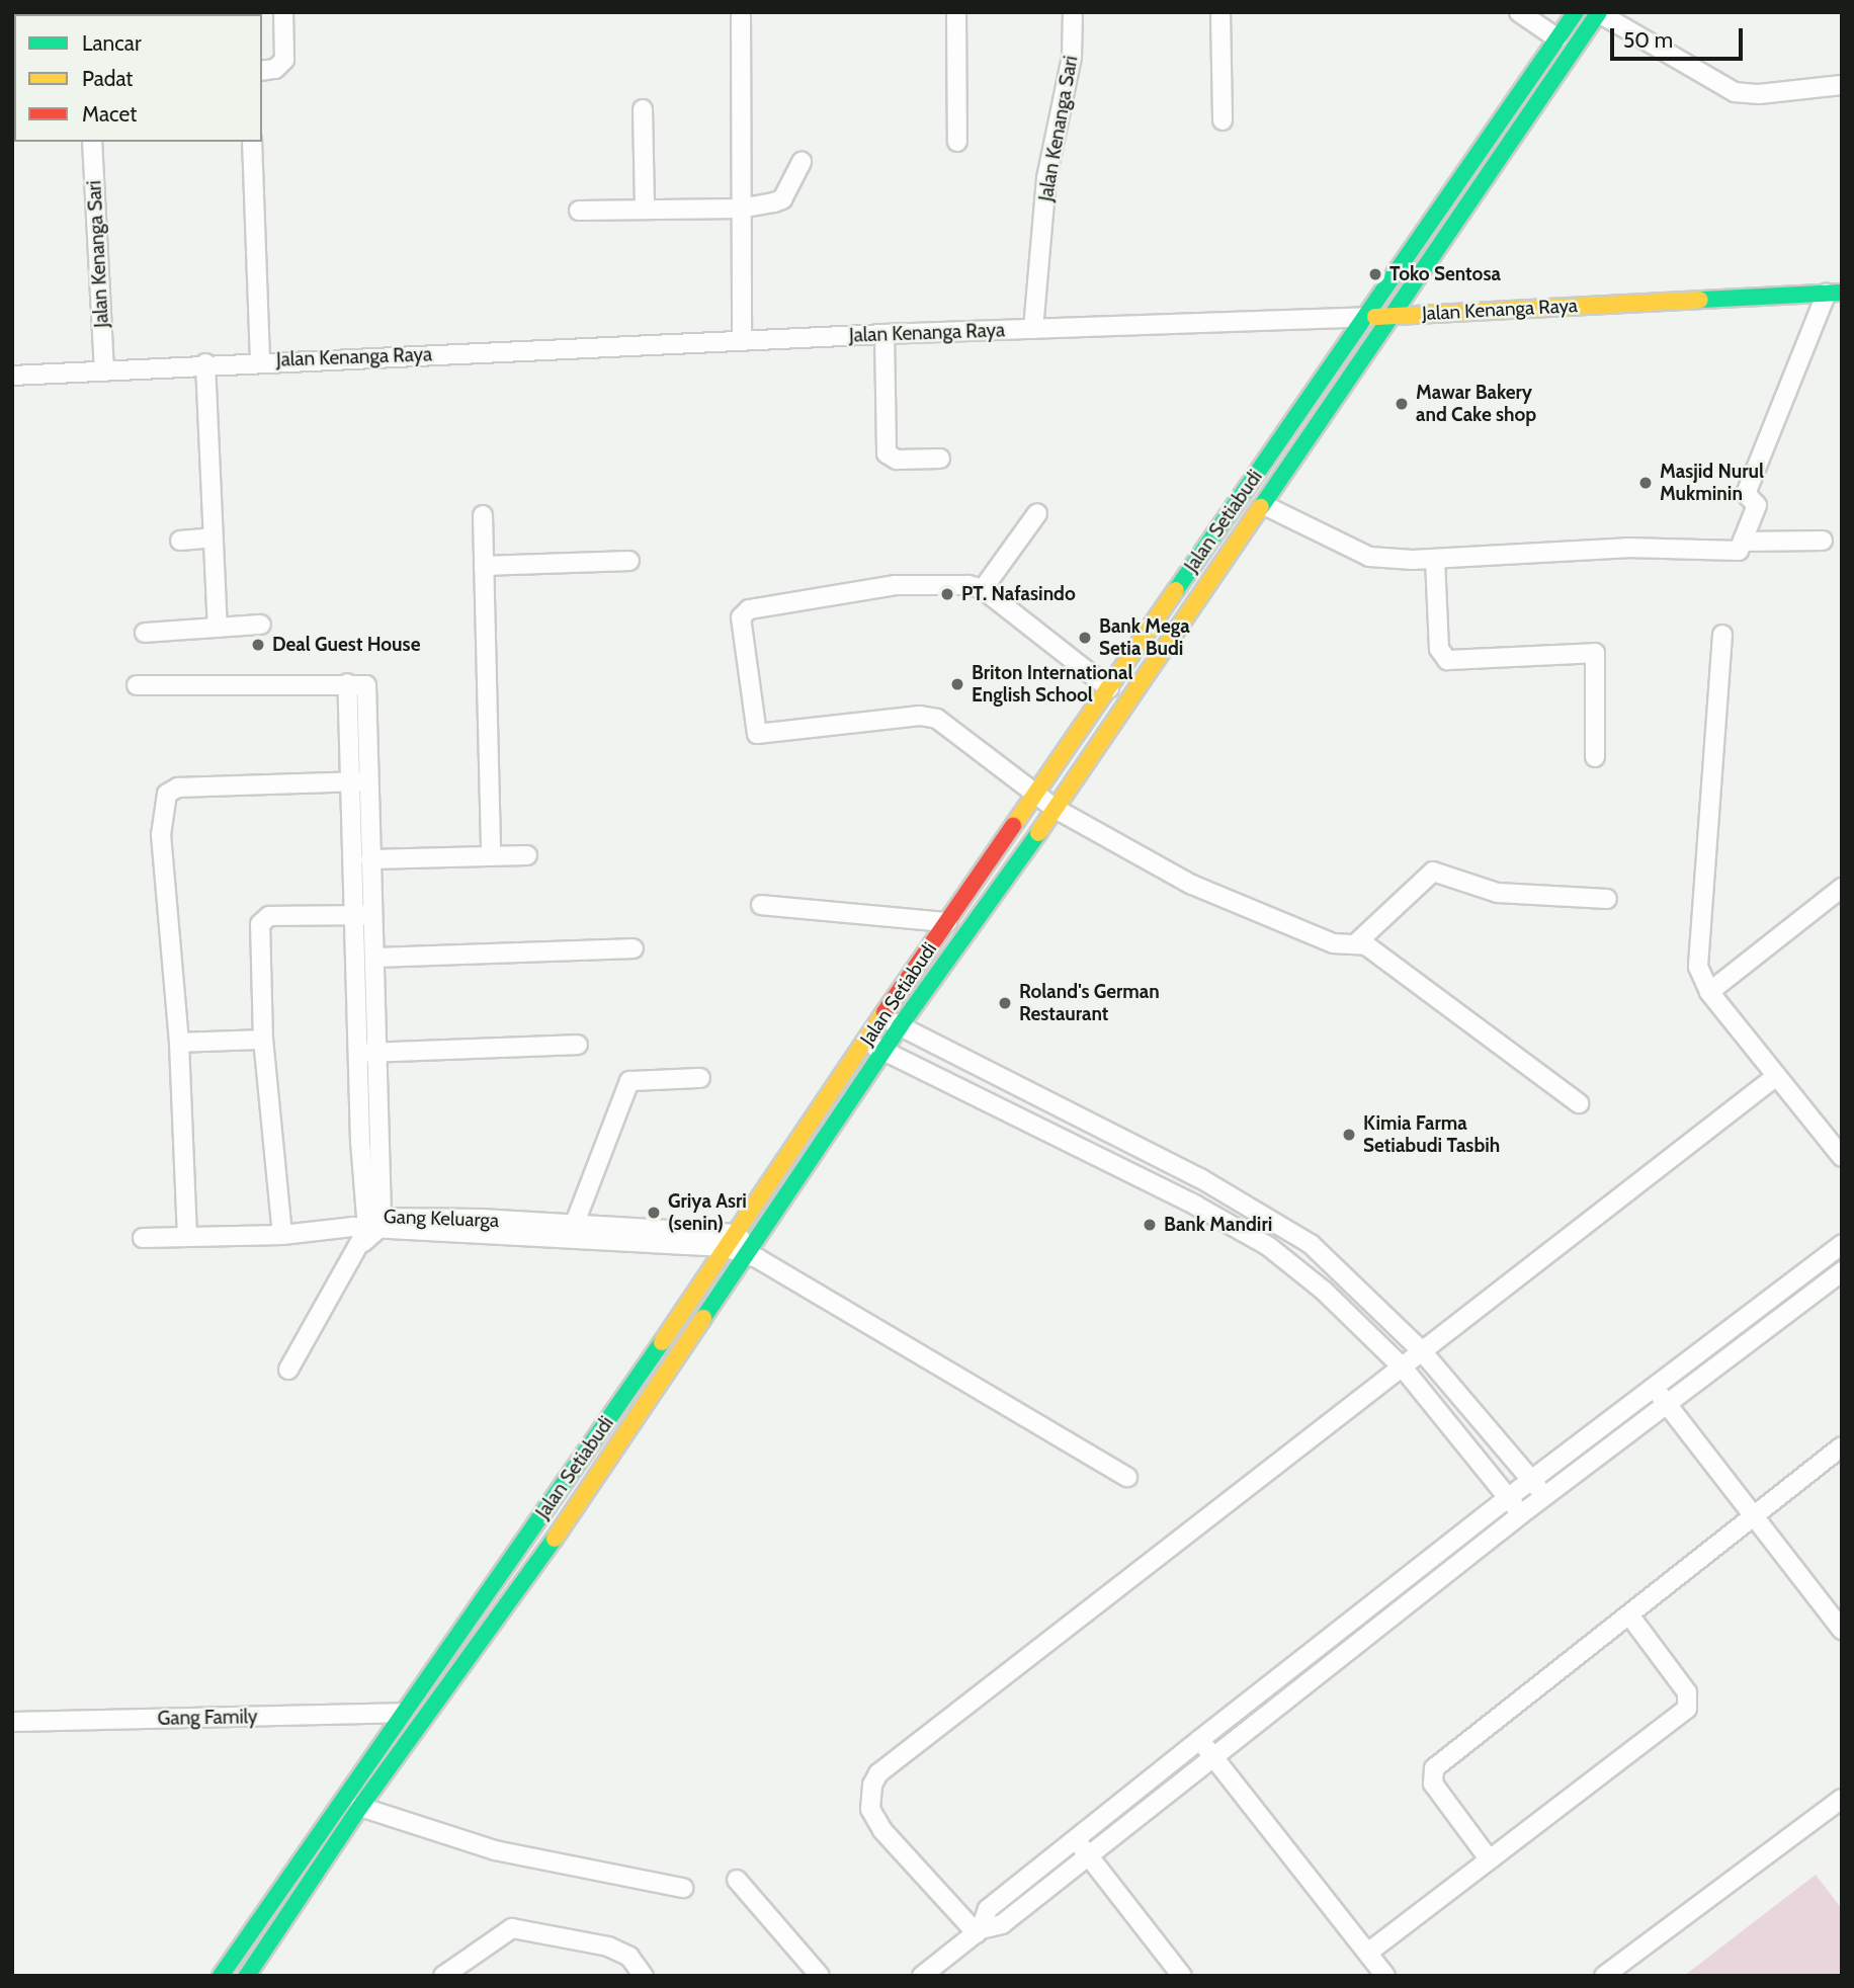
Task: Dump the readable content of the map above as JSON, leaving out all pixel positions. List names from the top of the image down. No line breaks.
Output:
{"streets":{"main road":["Jalan Kenanga Raya","Jalan Setiabudi"],"street":["Jalan Kenanga Sari","Gang Keluarga","Gang Family"]},"crossings":[["Jalan Kenanga Sari","Jalan Kenanga Raya"],["Jalan Kenanga Raya","Jalan Setiabudi"],["Jalan Setiabudi","Gang Keluarga"],["Jalan Setiabudi","Gang Family"]],"places":["Toko Sentosa","Mawar Bakery and Cake shop","Masjid Nurul Mukminin","PT. Nafasindo","Bank Mega Setia Budi","Deal Guest House","Briton International English School","Roland's German Restaurant","Kimia Farma Setiabudi Tasbih","Griya Asri (senin)","Bank Mandiri"],"legend":["Lancar","Padat","Macet"],"scale_bar":"50 m"}
